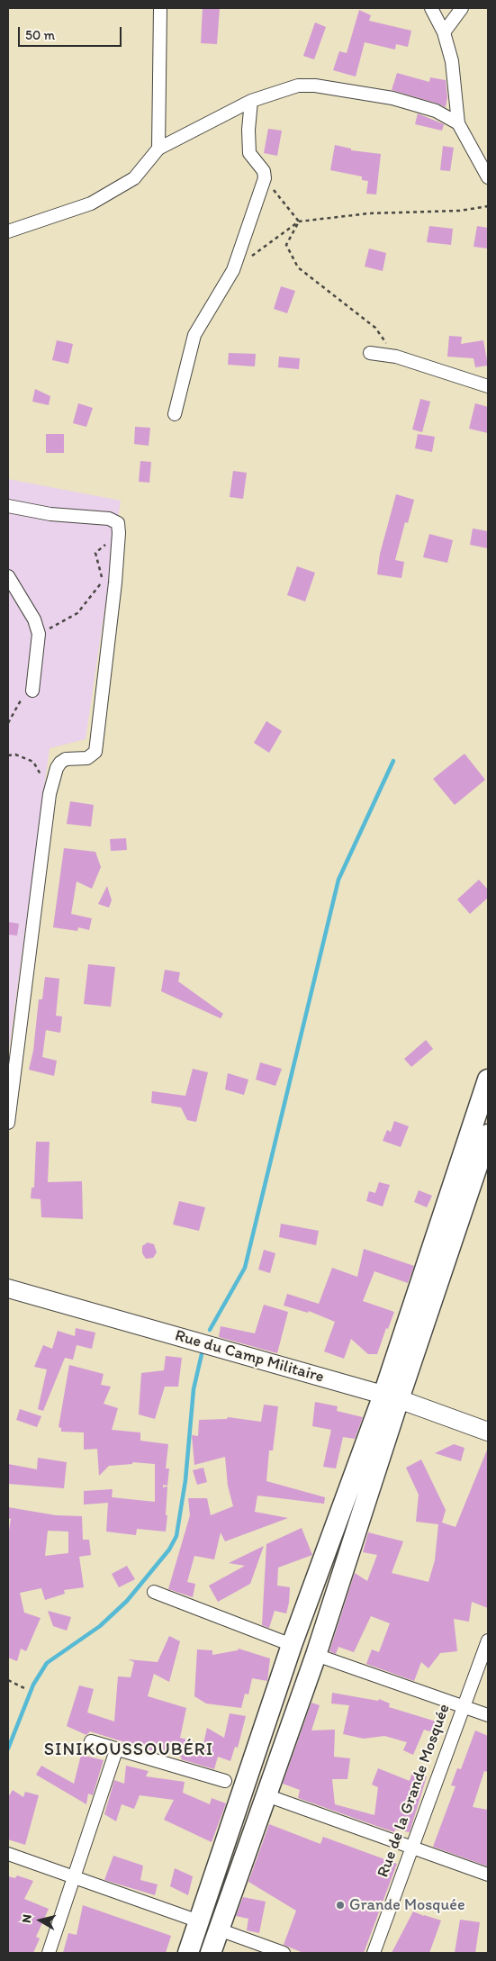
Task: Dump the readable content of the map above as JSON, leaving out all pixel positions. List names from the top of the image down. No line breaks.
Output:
{"streets":{"street":["Rue du Camp Militaire","Rue de la Grande Mosquée"]},"districts":["SINIKOUSSOUBÉRI"],"places":["Grande Mosquée"],"scale_bar":"50 m","north":"left"}
